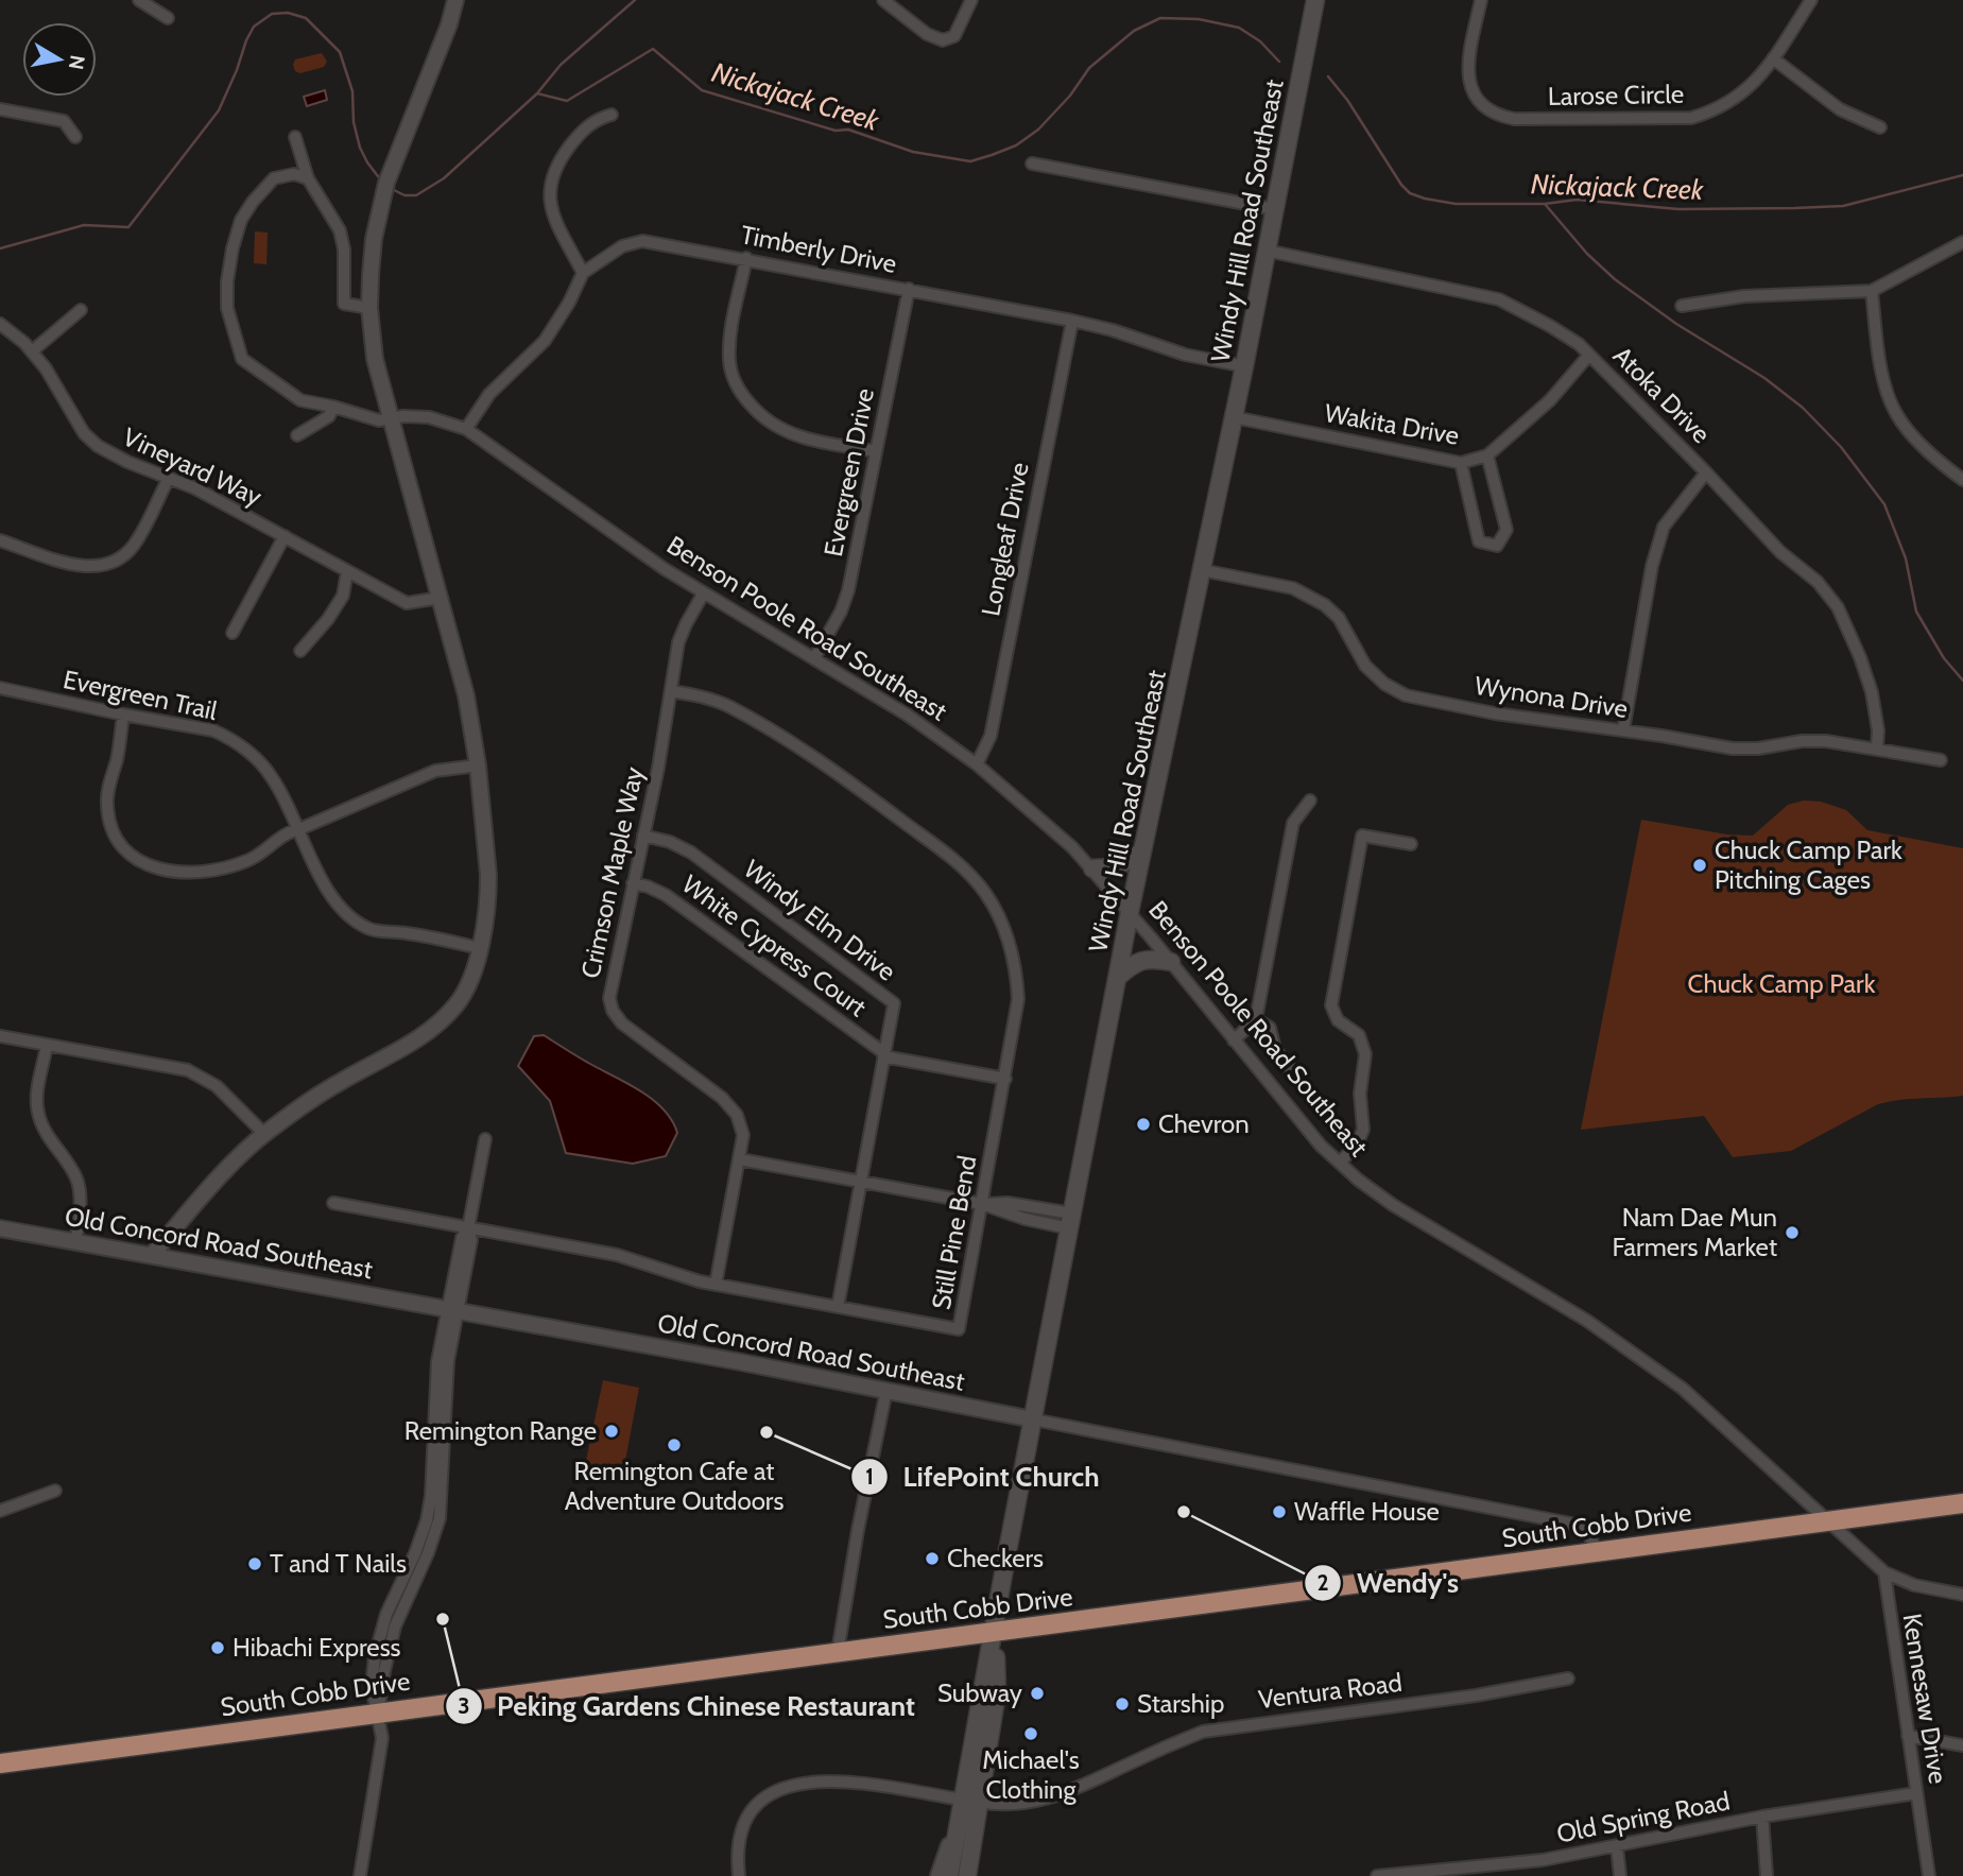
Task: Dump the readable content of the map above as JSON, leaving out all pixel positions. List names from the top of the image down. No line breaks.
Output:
{"streets":{"main road":["Windy Hill Road Southeast","South Cobb Drive"],"street":["Larose Circle","Timberly Drive","Atoka Drive","Wakita Drive","Vineyard Way","Evergreen Drive","Longleaf Drive","Benson Poole Road Southeast","Evergreen Trail","Wynona Drive","Crimson Maple Way","Windy Elm Drive","White Cypress Court","Still Pine Bend","Old Concord Road Southeast","Ventura Road","Kennesaw Drive","Old Spring Road"]},"crossings":[["Windy Hill Road Southeast","Timberly Drive"],["Windy Hill Road Southeast","Atoka Drive"],["Windy Hill Road Southeast","Wakita Drive"],["Windy Hill Road Southeast","Benson Poole Road Southeast"],["Windy Hill Road Southeast","Wynona Drive"],["Windy Hill Road Southeast","Old Concord Road Southeast"],["Windy Hill Road Southeast","South Cobb Drive"],["Windy Hill Road Southeast","Ventura Road"],["Timberly Drive","Evergreen Drive"],["Timberly Drive","Longleaf Drive"],["Atoka Drive","Wakita Drive"],["Atoka Drive","Wynona Drive"],["Evergreen Drive","Benson Poole Road Southeast"],["Longleaf Drive","Benson Poole Road Southeast"],["Benson Poole Road Southeast","Crimson Maple Way"],["Benson Poole Road Southeast","South Cobb Drive"],["Crimson Maple Way","Windy Elm Drive"],["Crimson Maple Way","White Cypress Court"],["Crimson Maple Way","Still Pine Bend"],["Windy Elm Drive","White Cypress Court"],["Windy Elm Drive","Still Pine Bend"],["Old Concord Road Southeast","South Cobb Drive"],["Kennesaw Drive","Old Spring Road"]],"water":["Nickajack Creek"],"parks":["Chuck Camp Park"],"places":["Chuck Camp Park Pitching Cages","Chevron","Nam Dae Mun Farmers Market","Remington Range","LifePoint Church","Remington Cafe at Adventure Outdoors","Wendy's","Waffle House","Checkers","T and T Nails","Peking Gardens Chinese Restaurant","Hibachi Express","Subway","Starship","Michael's Clothing"],"north":"right"}
